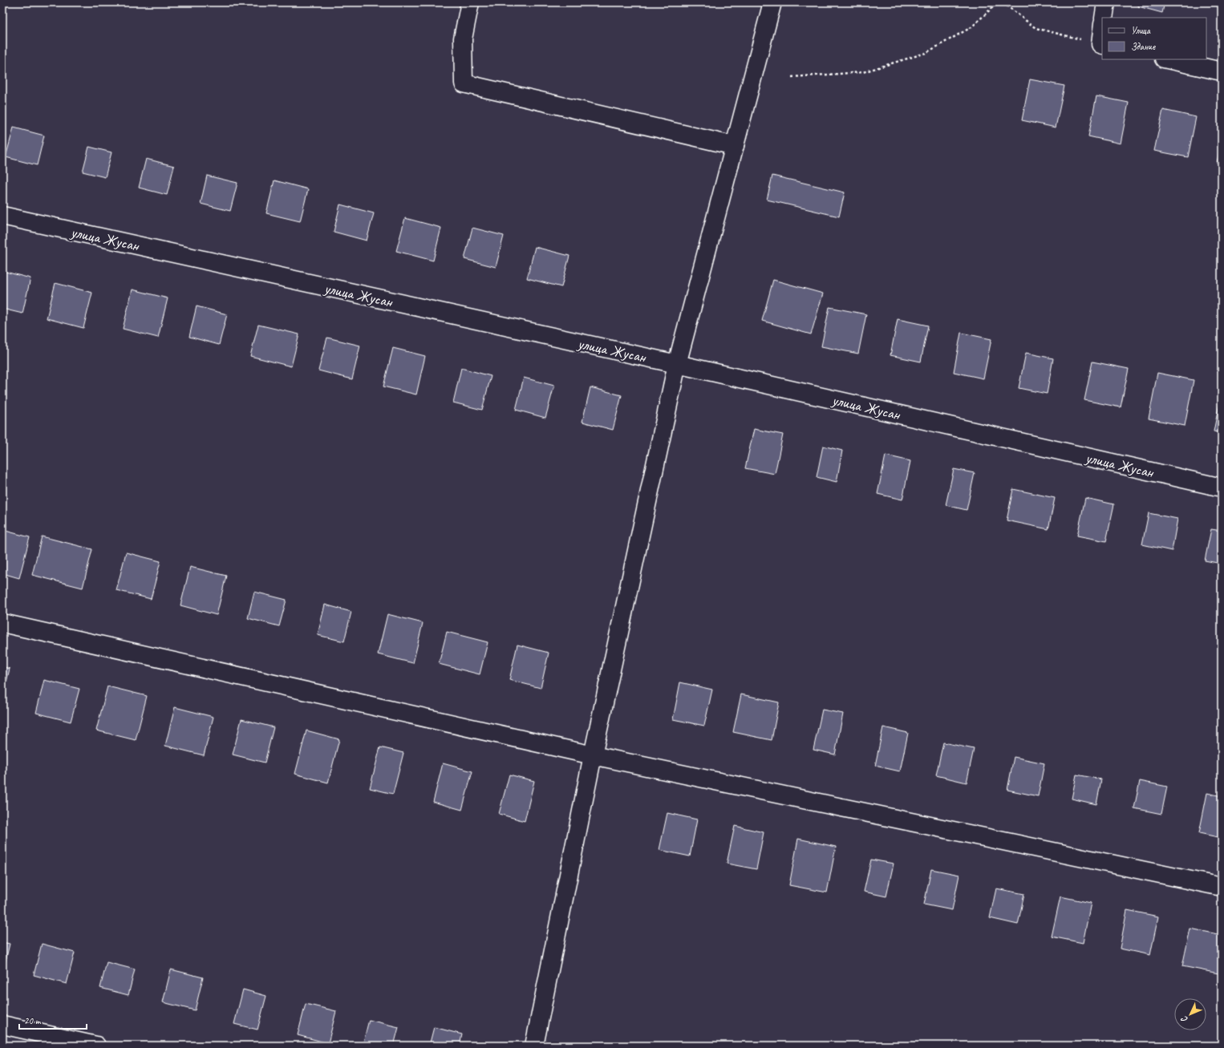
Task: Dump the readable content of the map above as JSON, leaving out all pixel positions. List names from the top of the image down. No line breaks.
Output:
{"streets":{"street":["улица Жусан"]},"legend":["Улица","Здание"],"scale_bar":"20 m","north":"bottom left"}
